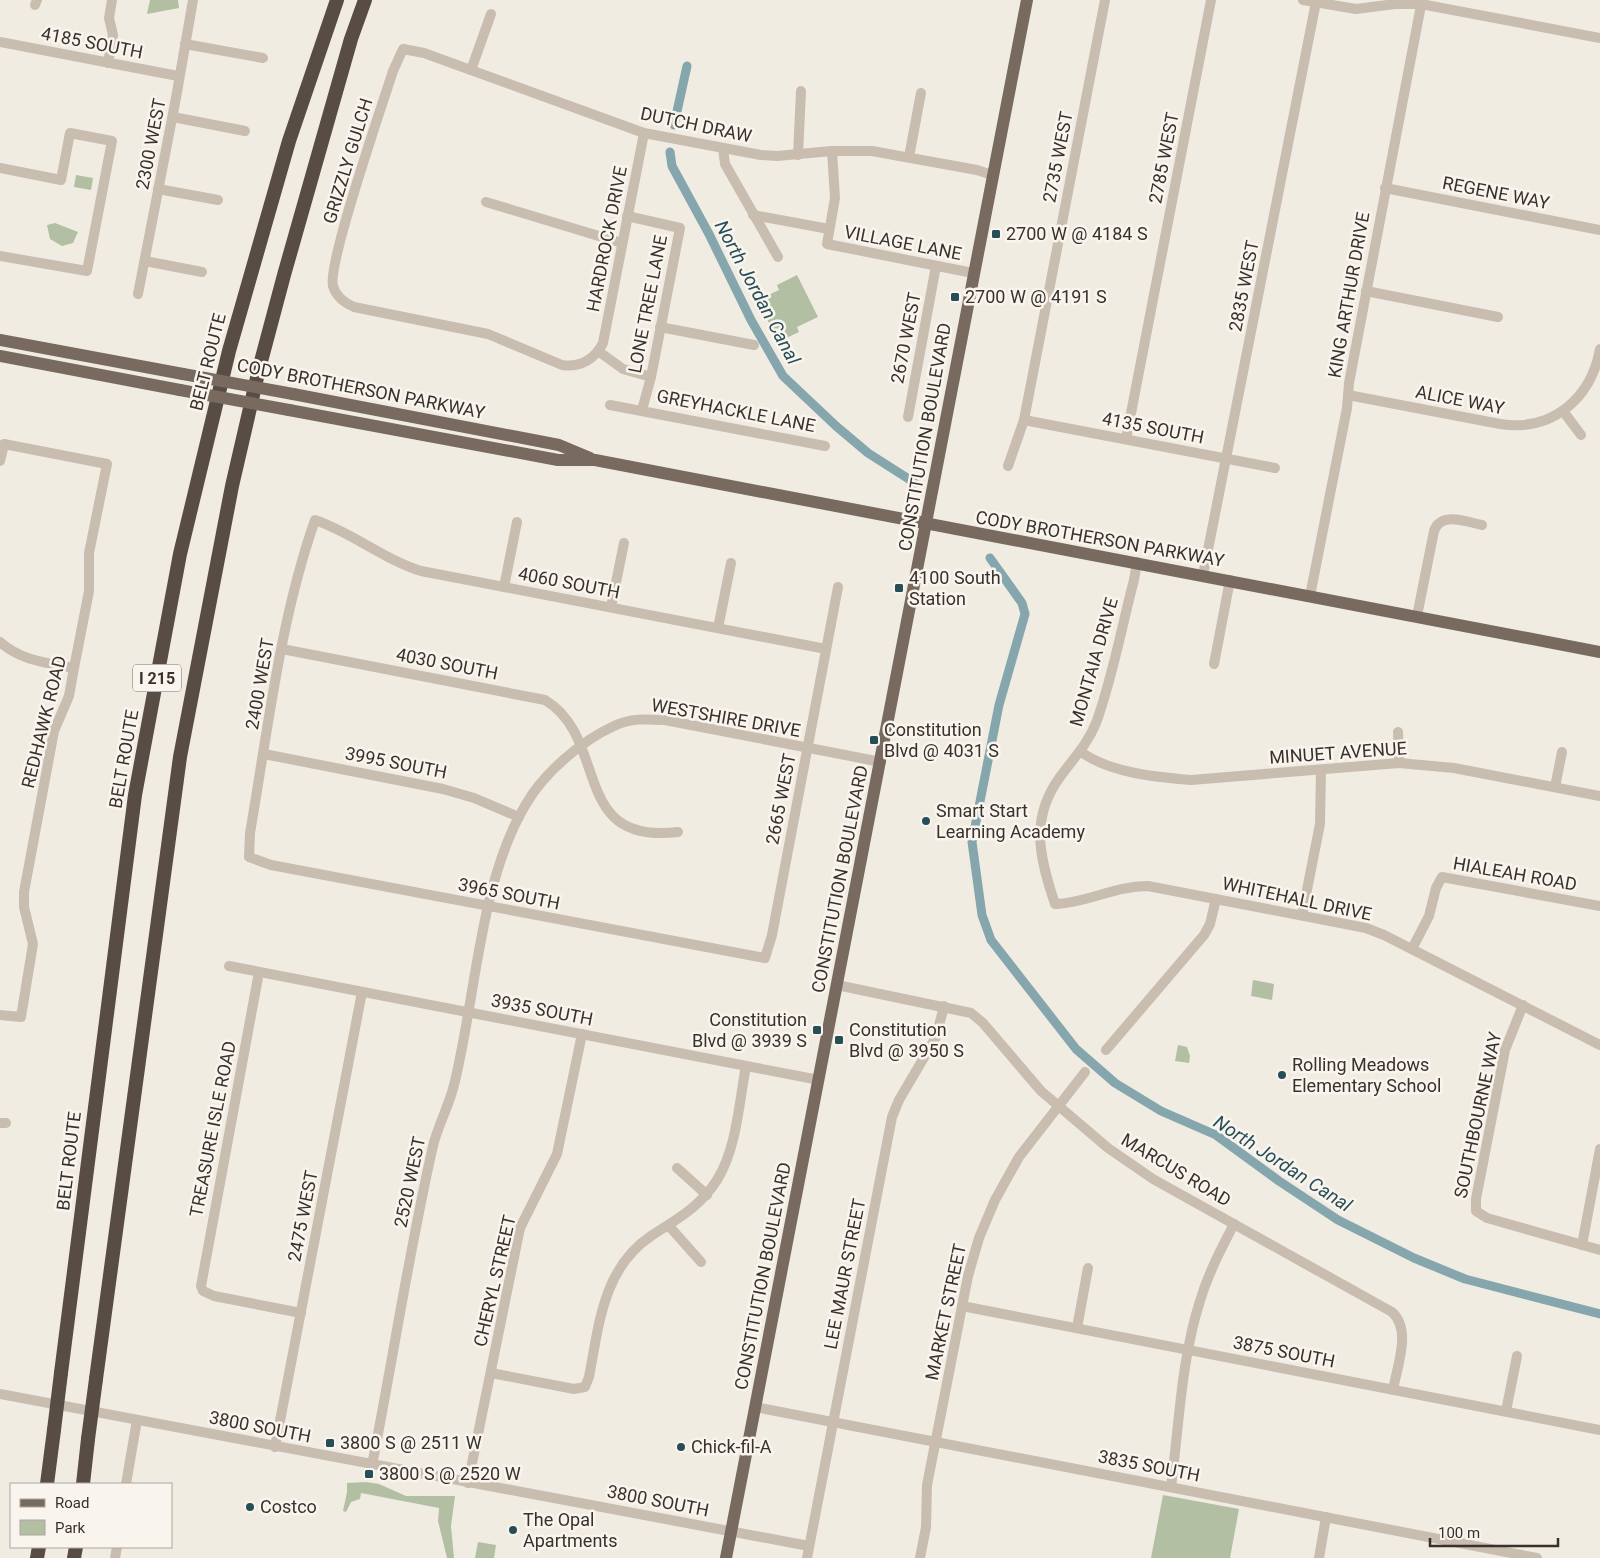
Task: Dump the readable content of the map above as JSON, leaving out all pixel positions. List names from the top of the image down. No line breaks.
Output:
{"streets":{"highway":["BELT ROUTE","I 215"],"main road":["CODY BROTHERSON PARKWAY","CONSTITUTION BOULEVARD"],"street":["4185 SOUTH","DUTCH DRAW","2300 WEST","2735 WEST","2785 WEST","GRIZZLY GULCH","REGENE WAY","HARDROCK DRIVE","VILLAGE LANE","2835 WEST","KING ARTHUR DRIVE","LONE TREE LANE","2670 WEST","ALICE WAY","GREYHACKLE LANE","4135 SOUTH","4060 SOUTH","MONTAIA DRIVE","4030 SOUTH","2400 WEST","WESTSHIRE DRIVE","REDHAWK ROAD","MINUET AVENUE","3995 SOUTH","2665 WEST","HIALEAH ROAD","3965 SOUTH","WHITEHALL DRIVE","3935 SOUTH","SOUTHBOURNE WAY","TREASURE ISLE ROAD","MARCUS ROAD","2520 WEST","2475 WEST","LEE MAUR STREET","CHERYL STREET","MARKET STREET","3875 SOUTH","3800 SOUTH","3835 SOUTH"]},"crossings":[["4185 SOUTH","2300 WEST"],["DUTCH DRAW","GRIZZLY GULCH"],["DUTCH DRAW","HARDROCK DRIVE"],["DUTCH DRAW","CONSTITUTION BOULEVARD"],["2735 WEST","4135 SOUTH"],["2785 WEST","4135 SOUTH"],["GRIZZLY GULCH","HARDROCK DRIVE"],["REGENE WAY","KING ARTHUR DRIVE"],["HARDROCK DRIVE","LONE TREE LANE"],["VILLAGE LANE","2670 WEST"],["VILLAGE LANE","CONSTITUTION BOULEVARD"],["2835 WEST","CODY BROTHERSON PARKWAY"],["2835 WEST","4135 SOUTH"],["KING ARTHUR DRIVE","CODY BROTHERSON PARKWAY"],["KING ARTHUR DRIVE","ALICE WAY"],["LONE TREE LANE","GREYHACKLE LANE"],["CODY BROTHERSON PARKWAY","CONSTITUTION BOULEVARD"],["CODY BROTHERSON PARKWAY","MONTAIA DRIVE"],["CONSTITUTION BOULEVARD","WESTSHIRE DRIVE"],["CONSTITUTION BOULEVARD","3935 SOUTH"],["CONSTITUTION BOULEVARD","MARCUS ROAD"],["CONSTITUTION BOULEVARD","3800 SOUTH"],["CONSTITUTION BOULEVARD","3835 SOUTH"],["4060 SOUTH","2400 WEST"],["4060 SOUTH","2665 WEST"],["MONTAIA DRIVE","MINUET AVENUE"],["MONTAIA DRIVE","WHITEHALL DRIVE"],["4030 SOUTH","2400 WEST"],["4030 SOUTH","WESTSHIRE DRIVE"],["2400 WEST","3995 SOUTH"],["2400 WEST","3965 SOUTH"],["WESTSHIRE DRIVE","3995 SOUTH"],["WESTSHIRE DRIVE","2665 WEST"],["WESTSHIRE DRIVE","3965 SOUTH"],["WESTSHIRE DRIVE","2520 WEST"],["2665 WEST","3965 SOUTH"],["HIALEAH ROAD","WHITEHALL DRIVE"],["3965 SOUTH","2520 WEST"],["WHITEHALL DRIVE","SOUTHBOURNE WAY"],["3935 SOUTH","TREASURE ISLE ROAD"],["3935 SOUTH","2520 WEST"],["3935 SOUTH","2475 WEST"],["3935 SOUTH","CHERYL STREET"],["TREASURE ISLE ROAD","2475 WEST"],["MARCUS ROAD","LEE MAUR STREET"],["MARCUS ROAD","MARKET STREET"],["MARCUS ROAD","3875 SOUTH"],["2520 WEST","3800 SOUTH"],["2475 WEST","3800 SOUTH"],["LEE MAUR STREET","3800 SOUTH"],["LEE MAUR STREET","3835 SOUTH"],["CHERYL STREET","3800 SOUTH"],["MARKET STREET","3875 SOUTH"],["MARKET STREET","3835 SOUTH"]],"water":["North Jordan Canal"],"places":{"transit":["2700 W @ 4184 S","2700 W @ 4191 S","4100 South Station","Constitution Blvd @ 4031 S","Constitution Blvd @ 3939 S","Constitution Blvd @ 3950 S","3800 S @ 2511 W","3800 S @ 2520 W"],"other":["Smart Start Learning Academy","Rolling Meadows Elementary School","Chick-fil-A","Costco","The Opal Apartments"]},"legend":["Road","Park"],"scale_bar":"100 m"}
